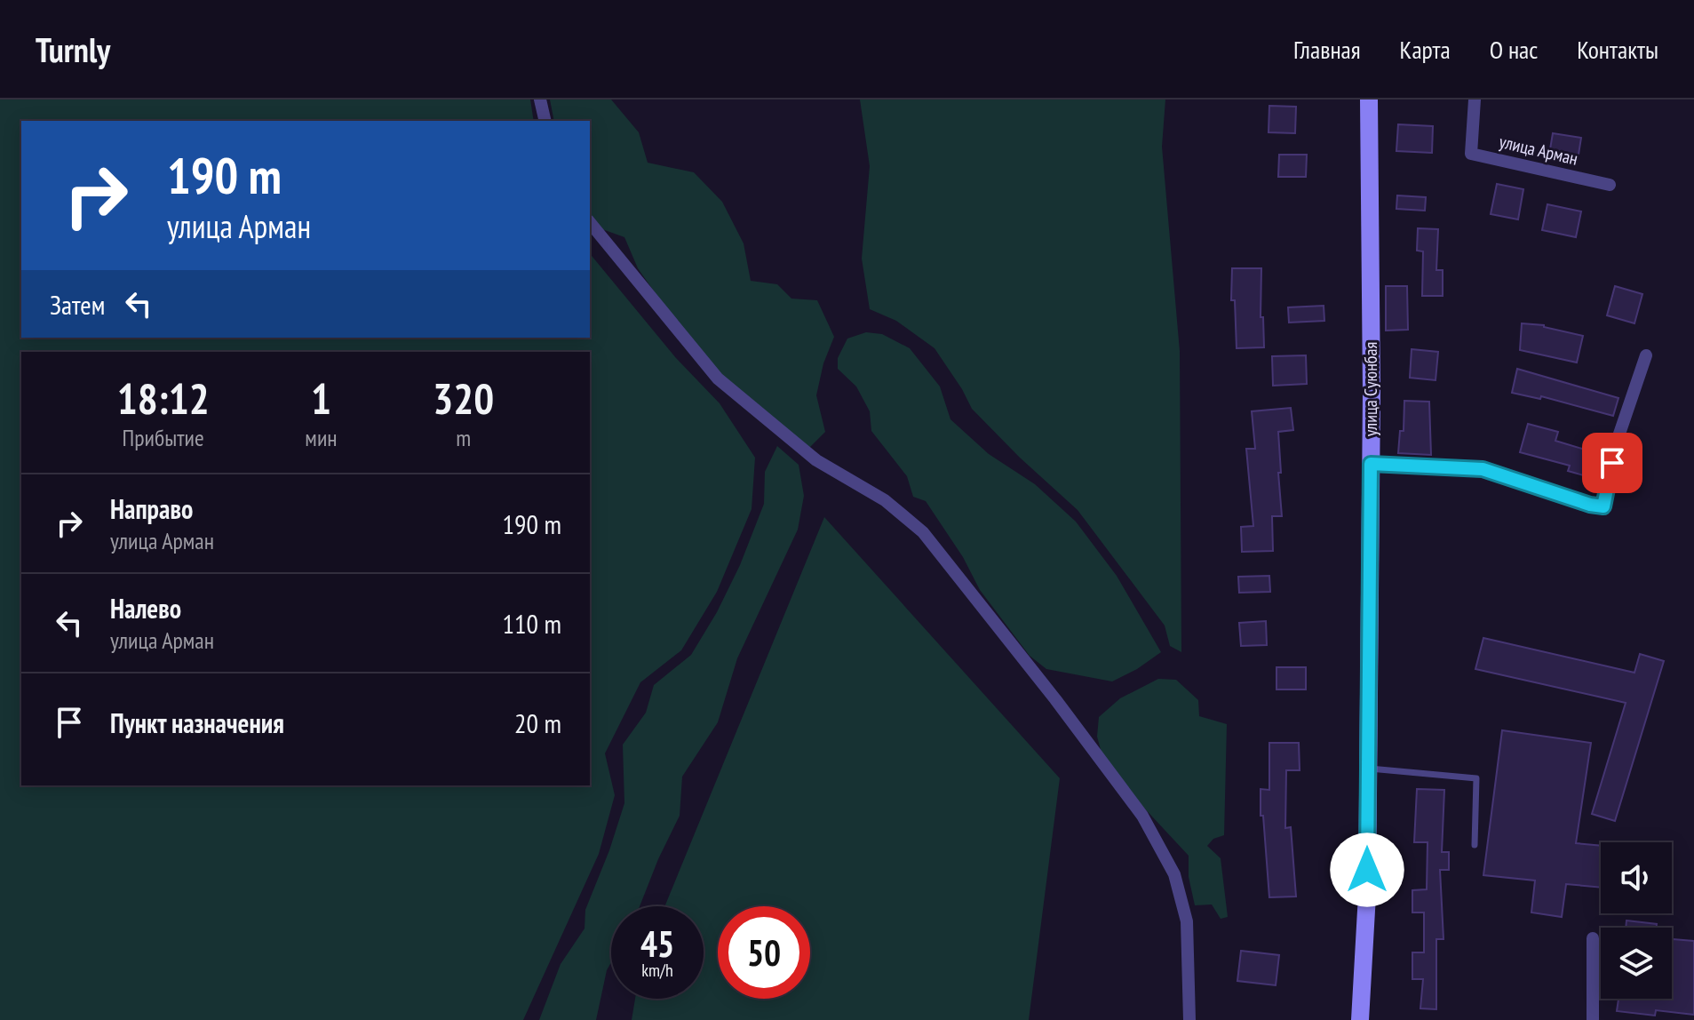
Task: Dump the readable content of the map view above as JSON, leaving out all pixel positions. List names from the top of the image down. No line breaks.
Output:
{"streets":{"main road":["улица Суюнбая"],"street":["улица Арман"]},"page":{"header":"Turnly","nav":["Главная","Карта","О нас","Контакты"],"turn":["190 m","улица Арман"],"then":"Затем","eta":["18:12","Прибытие","1","мин","320","m"],"list":[{"name":"Направо","note":"улица Арман","value":"190 m"},{"name":"Налево","note":"улица Арман","value":"110 m"},{"name":"Пункт назначения","value":"20 m"}],"speed":"45 km/h","limit":"50"}}
